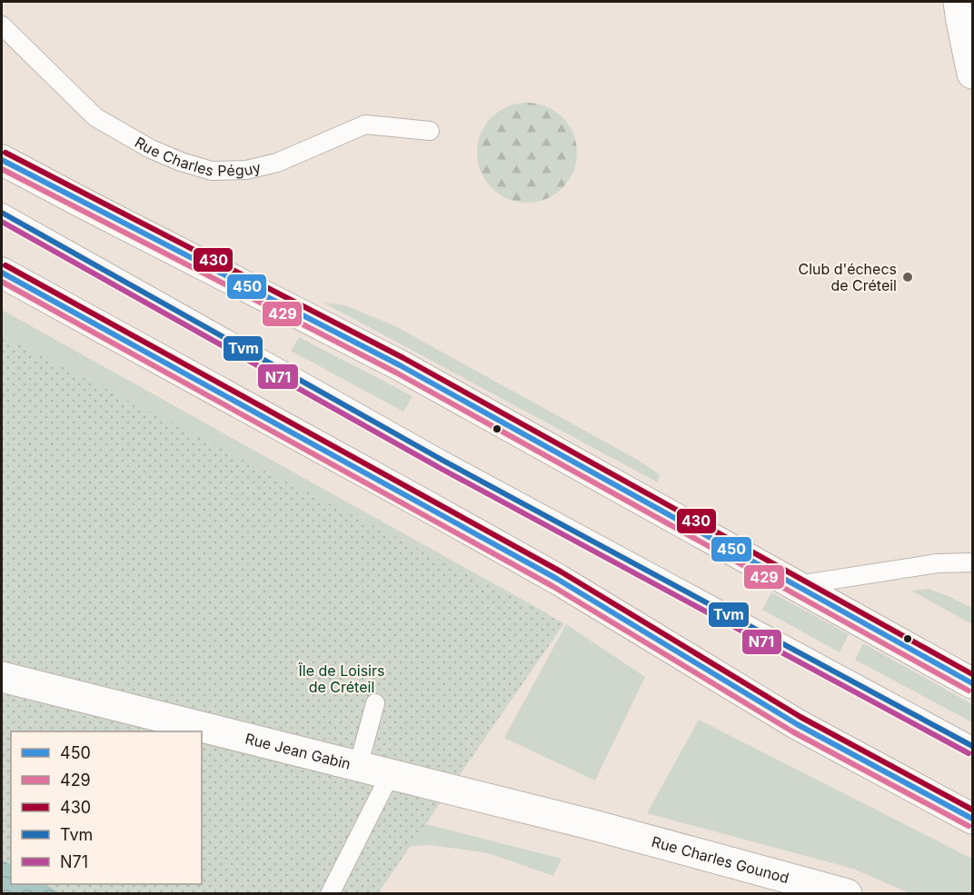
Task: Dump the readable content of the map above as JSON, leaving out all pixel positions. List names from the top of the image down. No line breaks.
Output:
{"streets":{"main road":["Rue Jean Gabin","Rue Charles Gounod"],"lane":["Rue Charles Péguy"]},"crossings":[["Rue Jean Gabin","Rue Charles Gounod"]],"parks":["Île de Loisirs de Créteil"],"places":["Club d'échecs de Créteil"],"lines":["transit line 430","transit line 450","transit line 429","transit line Tvm","transit line N71"],"legend":["450","429","430","Tvm","N71"]}
